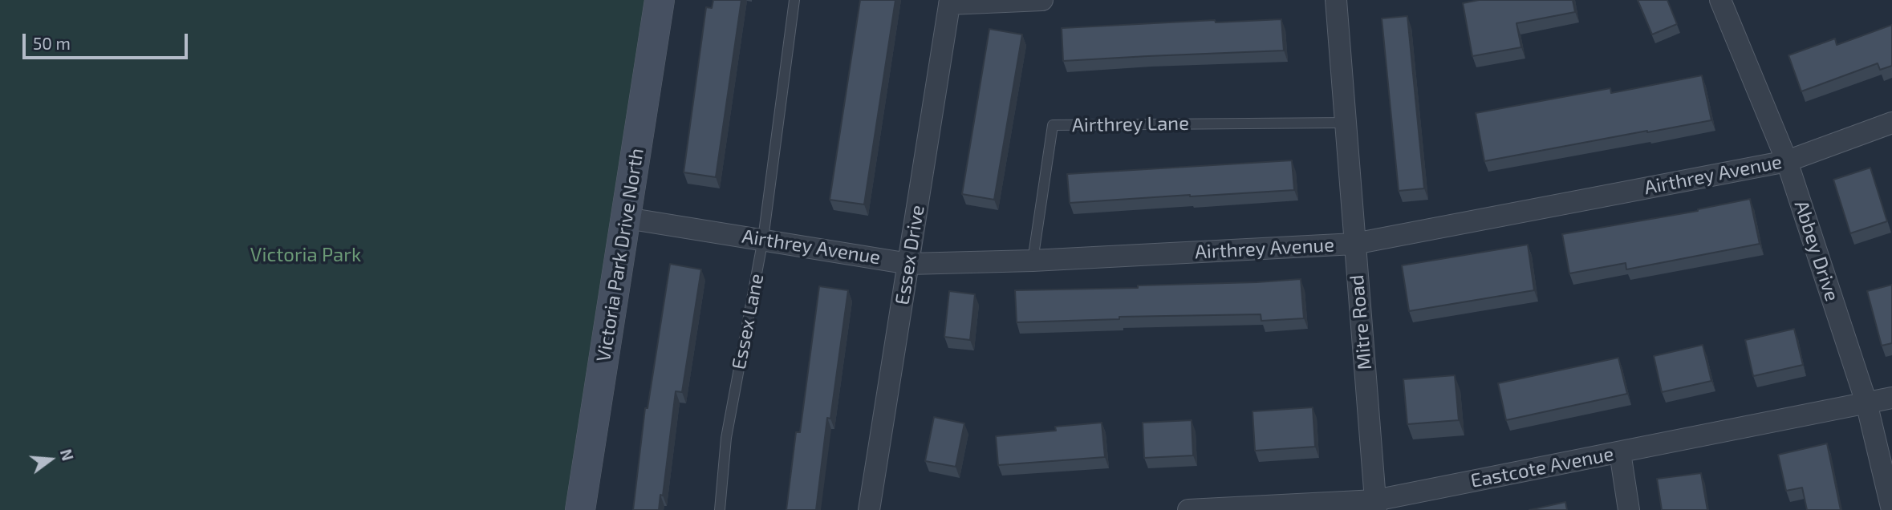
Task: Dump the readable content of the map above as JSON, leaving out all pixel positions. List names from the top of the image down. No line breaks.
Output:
{"streets":{"street":["Airthrey Avenue","Abbey Drive","Victoria Park Drive North","Essex Drive","Mitre Road","Eastcote Avenue"],"lane":["Airthrey Lane","Essex Lane"]},"crossings":[["Airthrey Lane","Airthrey Avenue"],["Airthrey Lane","Mitre Road"],["Airthrey Avenue","Abbey Drive"],["Airthrey Avenue","Victoria Park Drive North"],["Airthrey Avenue","Essex Drive"],["Airthrey Avenue","Essex Lane"],["Airthrey Avenue","Mitre Road"],["Abbey Drive","Eastcote Avenue"],["Mitre Road","Eastcote Avenue"]],"parks":["Victoria Park"],"scale_bar":"50 m","north":"right"}
